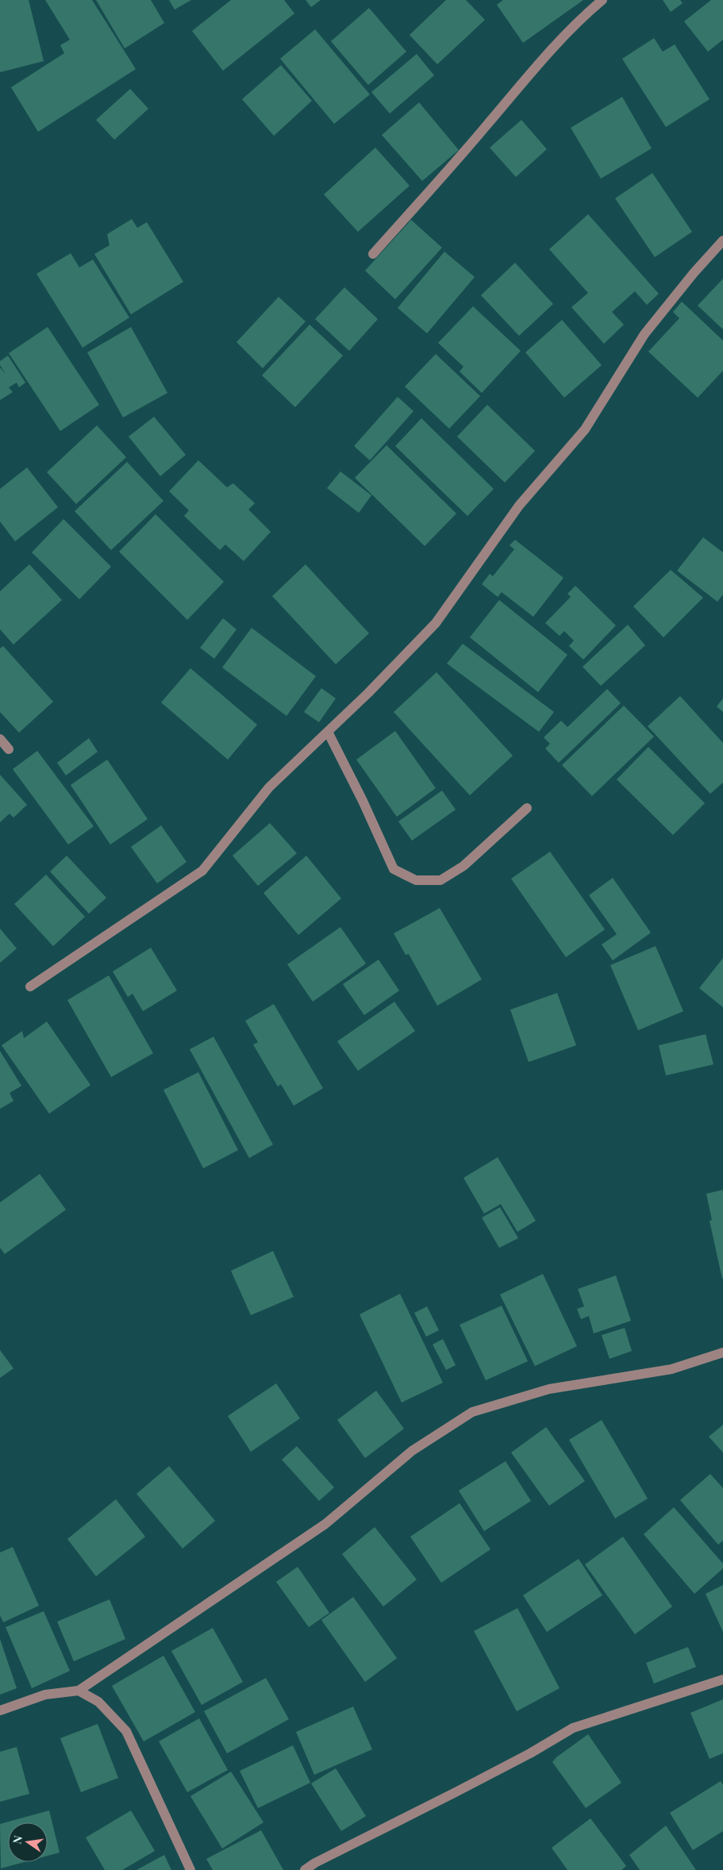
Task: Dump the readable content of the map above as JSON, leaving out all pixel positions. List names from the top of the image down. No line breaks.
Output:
{"north":"left"}
